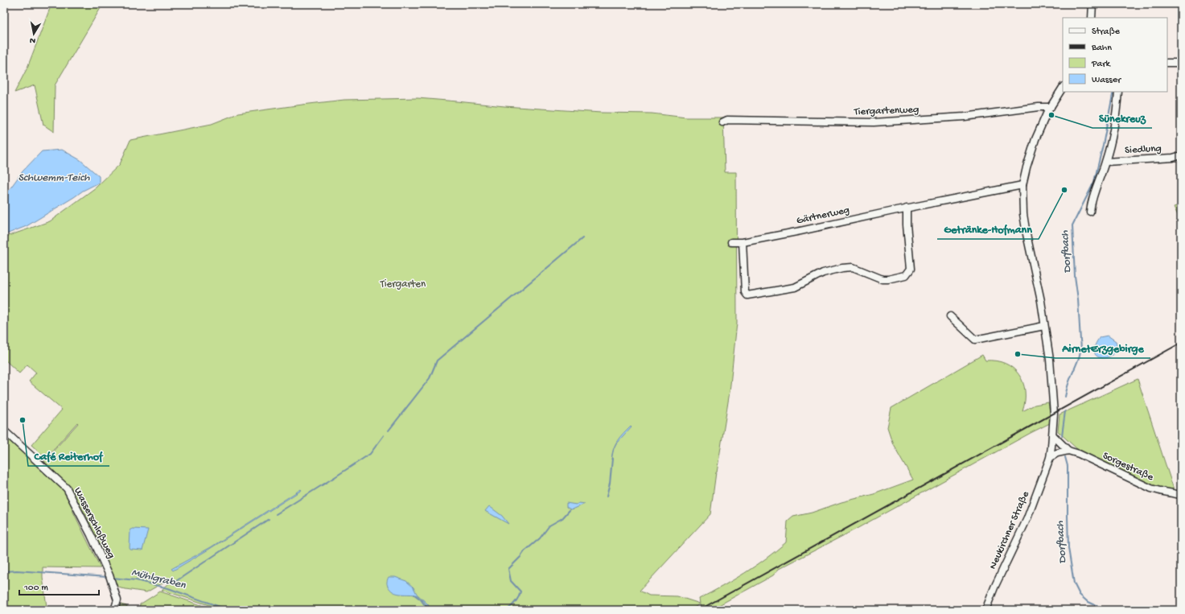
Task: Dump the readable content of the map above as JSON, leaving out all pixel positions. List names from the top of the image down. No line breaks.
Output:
{"streets":{"street":["Tiergartenweg","Siedlung","Gärtnerweg","Sorgestraße","Wasserschloßweg","Neukirchner Straße"]},"crossings":[["Tiergartenweg","Neukirchner Straße"],["Gärtnerweg","Neukirchner Straße"],["Sorgestraße","Neukirchner Straße"]],"water":["Schwemm-Teich","Dorfbach","Mühlgraben"],"parks":["Tiergarten"],"places":["Sünekreuz","Getränke-Hofmann","AirnetErzgebirge","Café Reiterhof"],"legend":["Straße","Bahn","Park","Wasser"],"scale_bar":"100 m","north":"bottom"}
